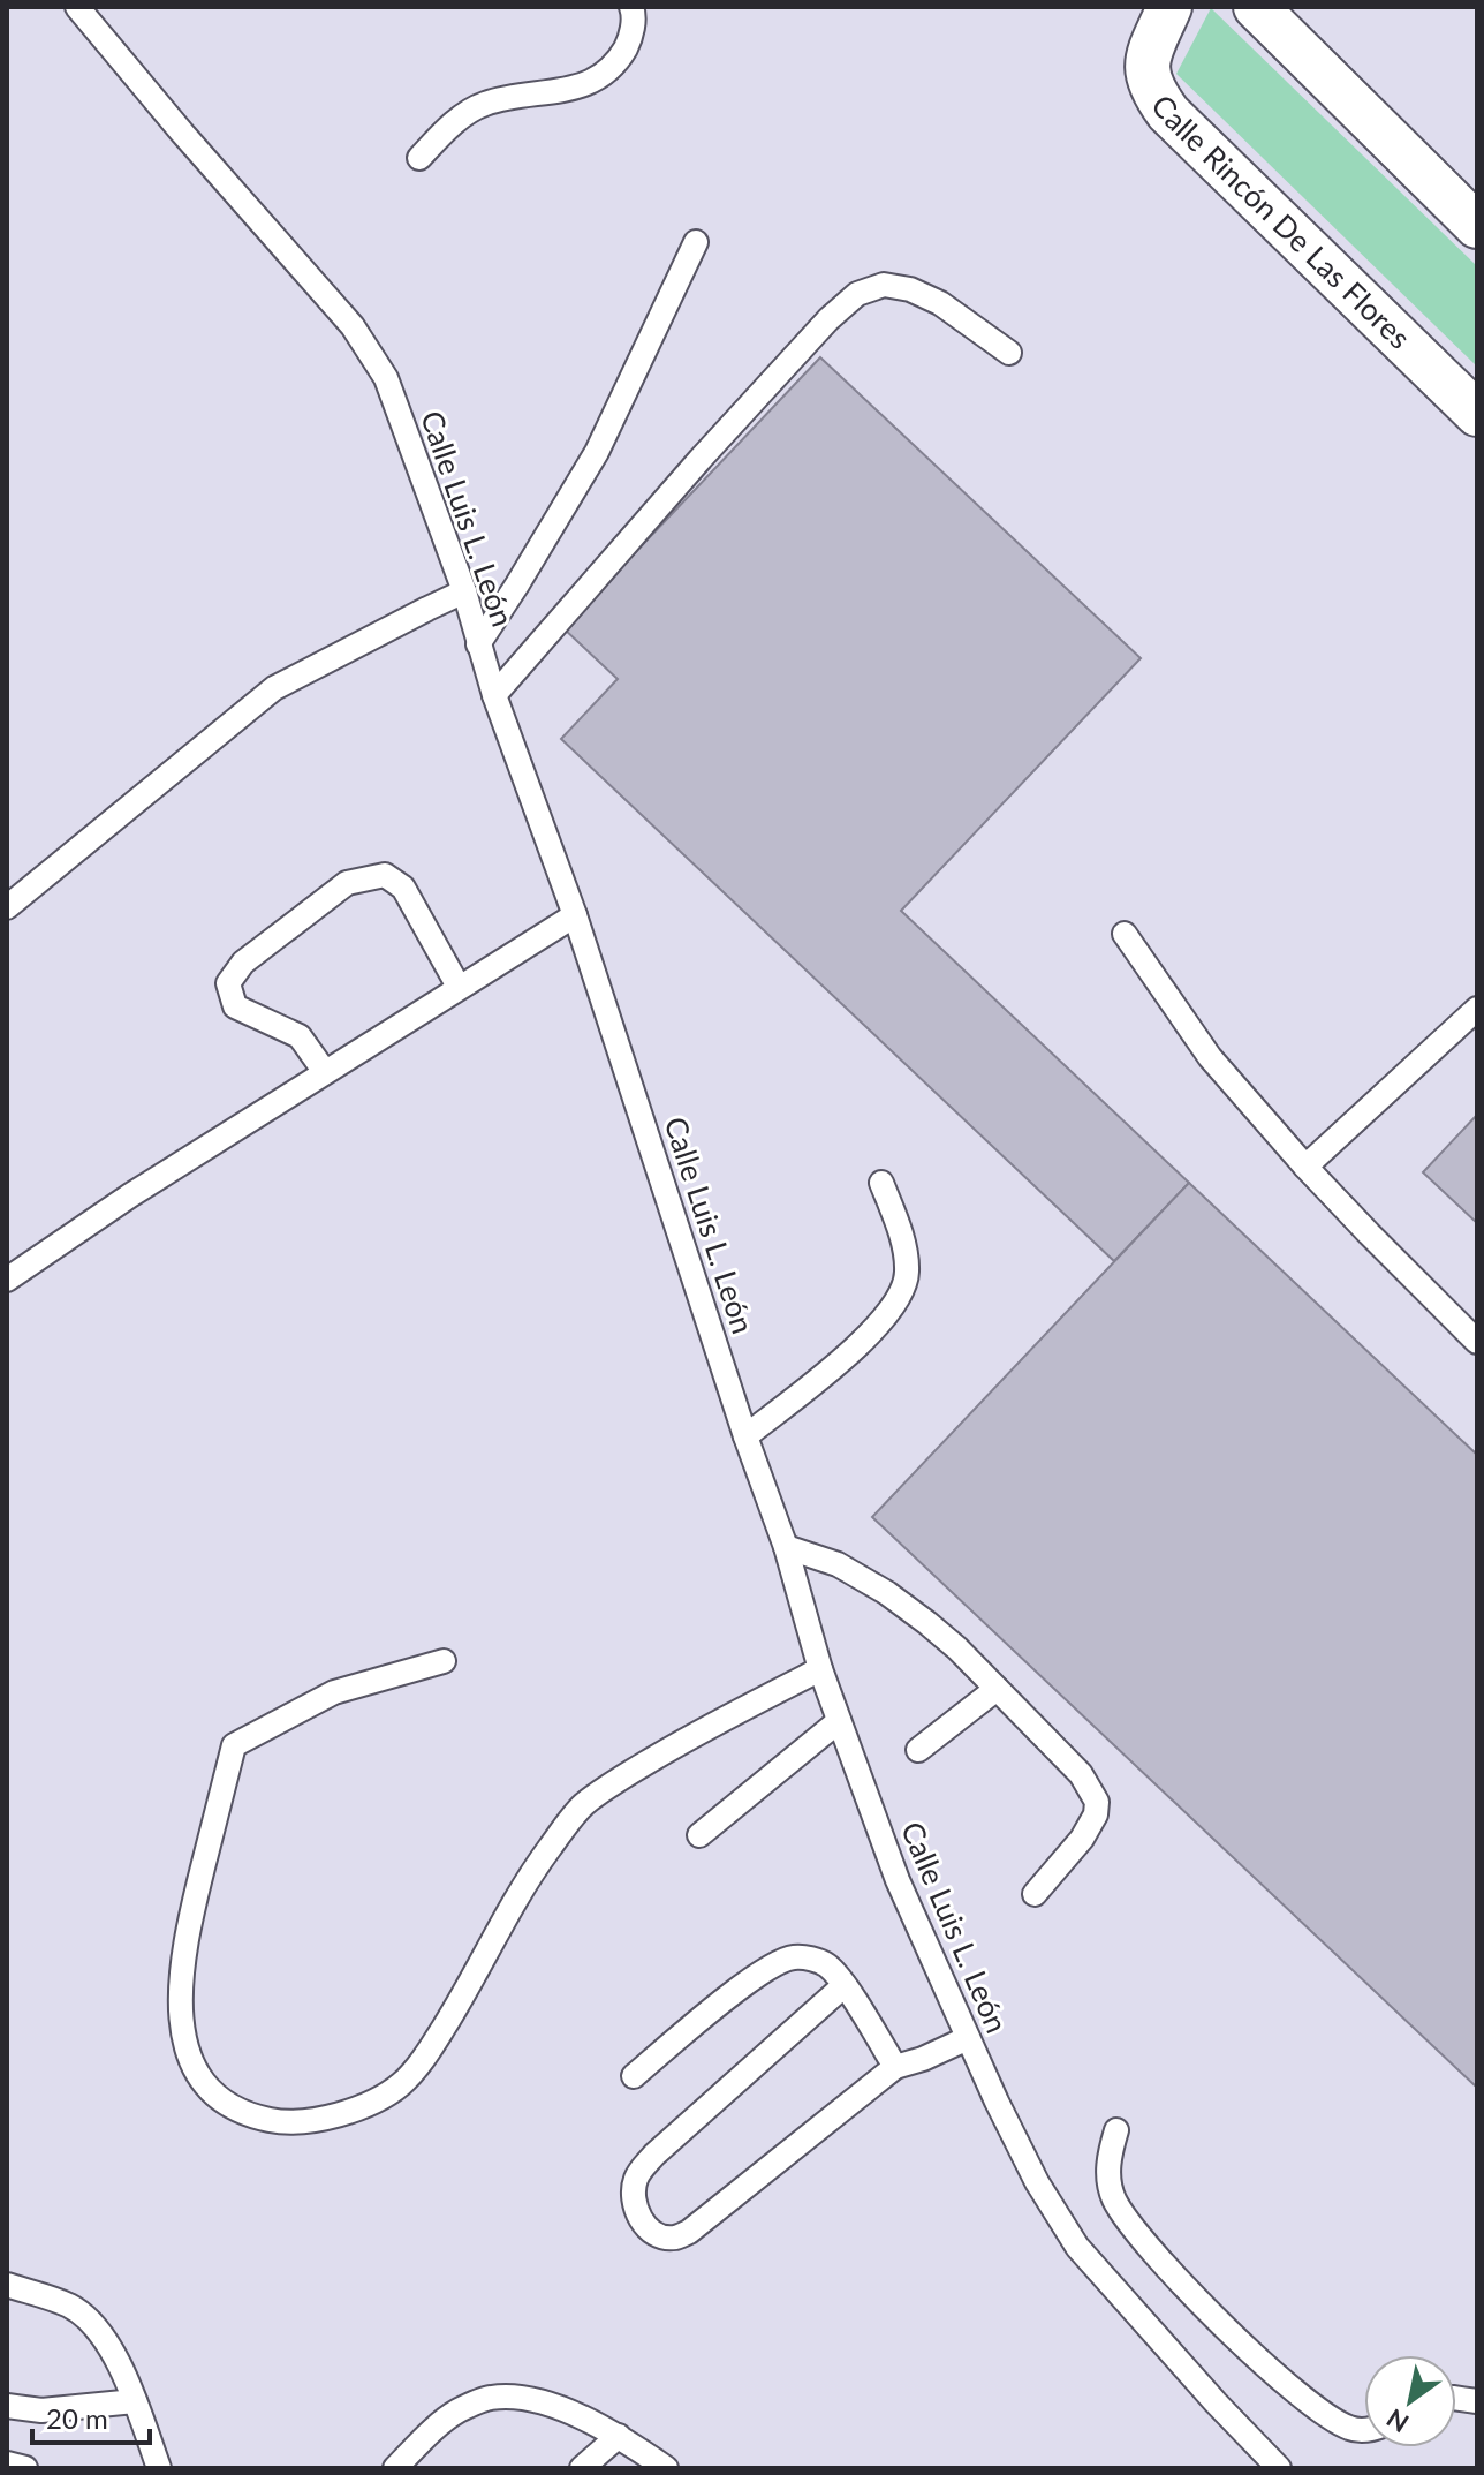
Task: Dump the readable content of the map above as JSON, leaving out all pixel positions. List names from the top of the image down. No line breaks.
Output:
{"streets":{"street":["Calle Rincón De Las Flores"],"lane":["Calle Luis L. León"]},"scale_bar":"20 m","north":"bottom left"}
